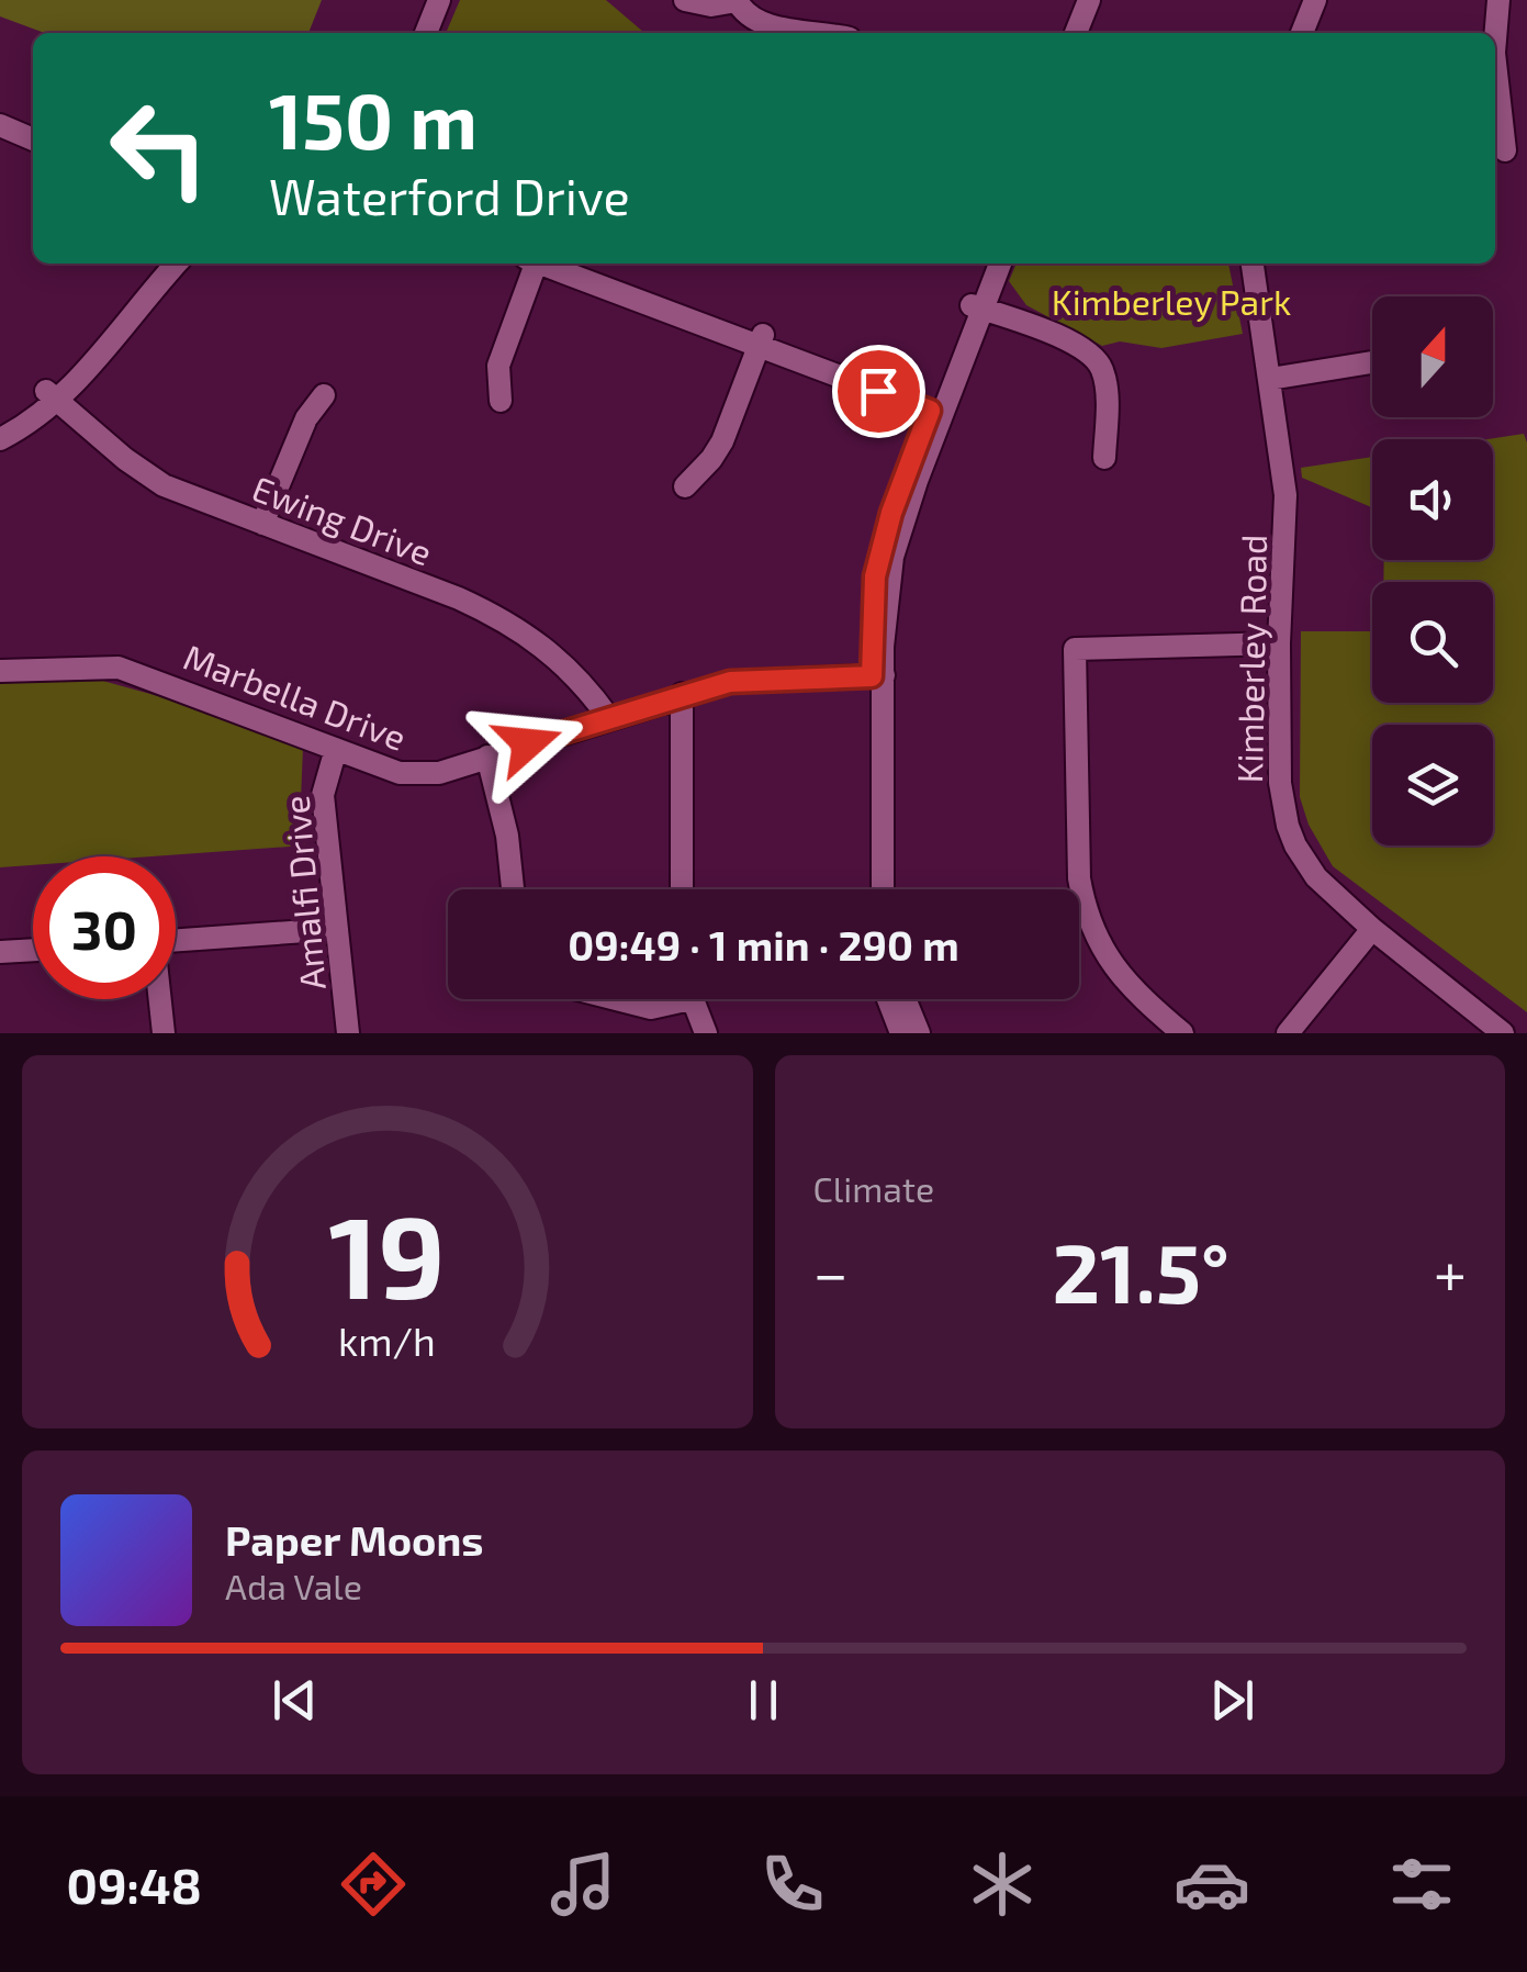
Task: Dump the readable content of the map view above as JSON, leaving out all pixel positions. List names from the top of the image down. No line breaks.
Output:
{"streets":{"street":["Ewing Drive","Kimberley Road","Marbella Drive","Amalfi Drive"]},"crossings":[["Ewing Drive","Marbella Drive"],["Marbella Drive","Amalfi Drive"]],"parks":["Kimberley Park"],"north":"top","page":{"turn":["150 m","Waterford Drive"],"limit":"30","trip":"09:49 · 1 min · 290 m","tile":"Climate","heat":["−","21.5°","+"],"song":["Paper Moons","Ada Vale"],"tabs":"09:48","gauge":["19","km/h"]}}
